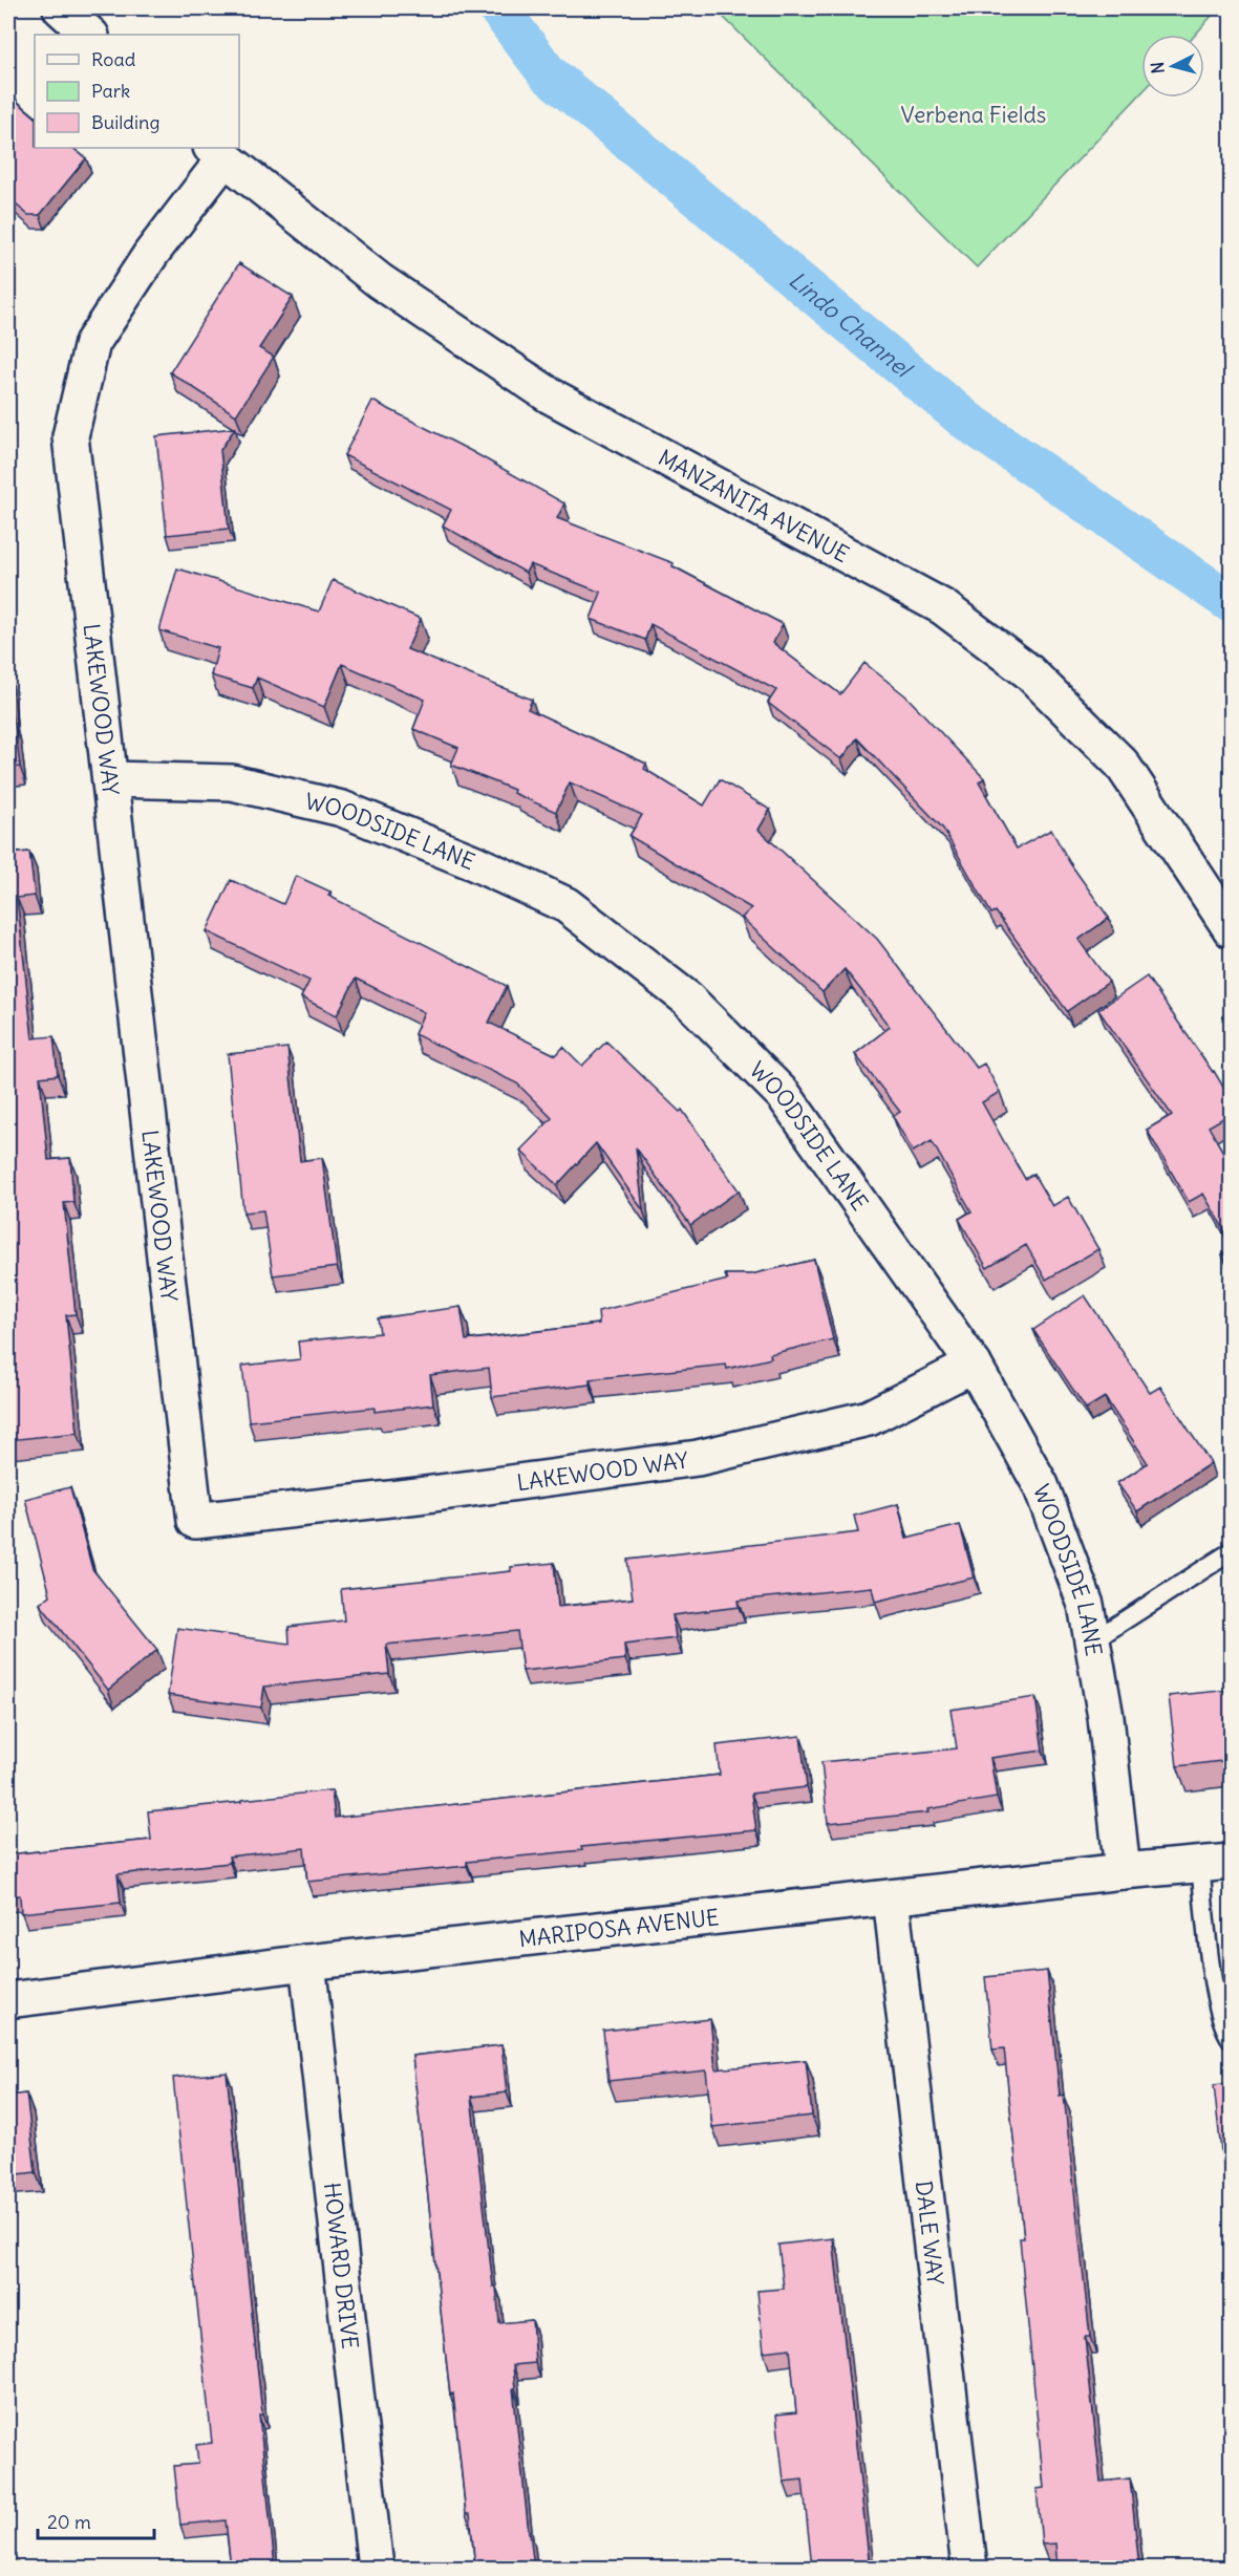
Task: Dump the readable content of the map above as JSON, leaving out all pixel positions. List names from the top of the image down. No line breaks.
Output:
{"streets":{"street":["MANZANITA AVENUE","LAKEWOOD WAY","WOODSIDE LANE","MARIPOSA AVENUE","DALE WAY","HOWARD DRIVE"]},"crossings":[["MANZANITA AVENUE","LAKEWOOD WAY"],["LAKEWOOD WAY","WOODSIDE LANE"],["WOODSIDE LANE","MARIPOSA AVENUE"],["MARIPOSA AVENUE","DALE WAY"],["MARIPOSA AVENUE","HOWARD DRIVE"]],"water":["Lindo Channel"],"parks":["Verbena Fields"],"legend":["Road","Park","Building"],"scale_bar":"20 m","north":"left"}
